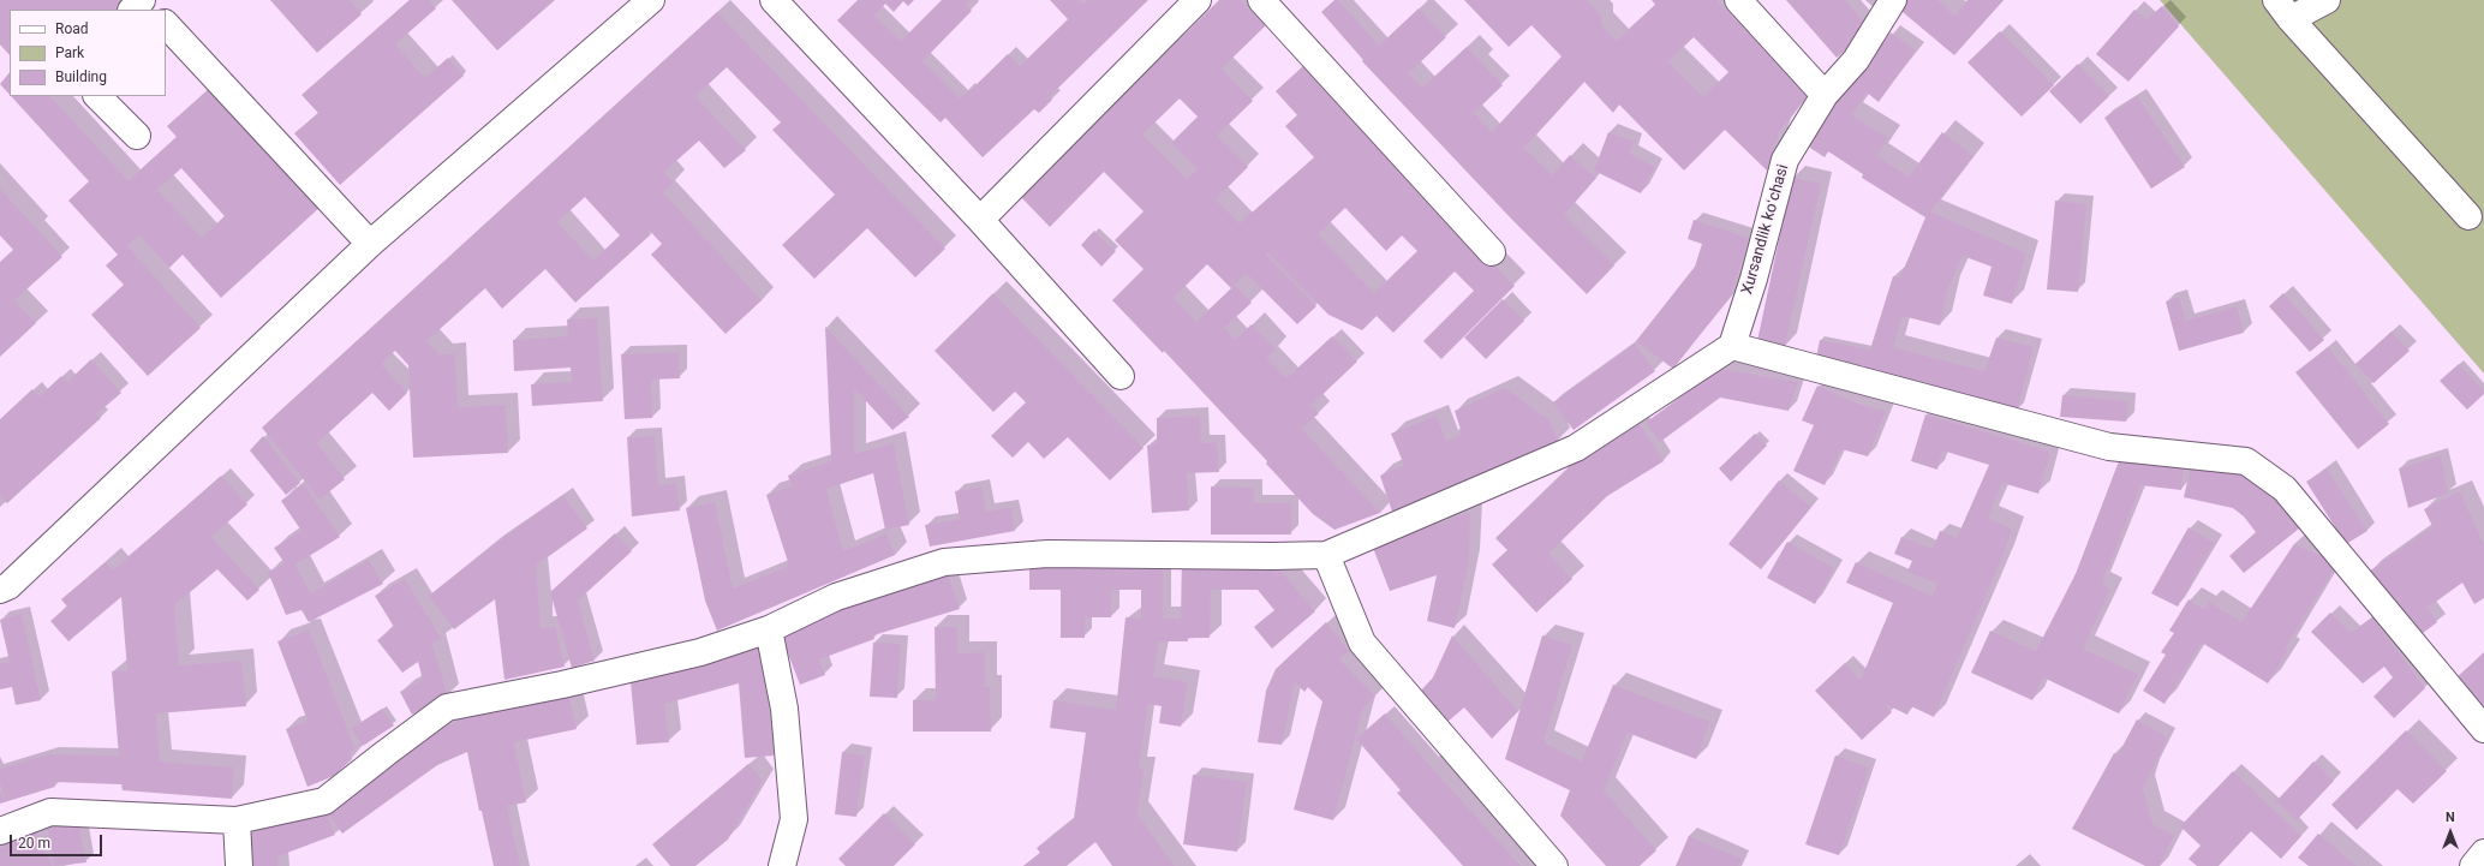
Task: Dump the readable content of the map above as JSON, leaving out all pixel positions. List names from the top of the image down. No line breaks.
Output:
{"streets":{"street":["Xursandlik koʻchasi"]},"legend":["Road","Park","Building"],"scale_bar":"20 m","north":"top"}
